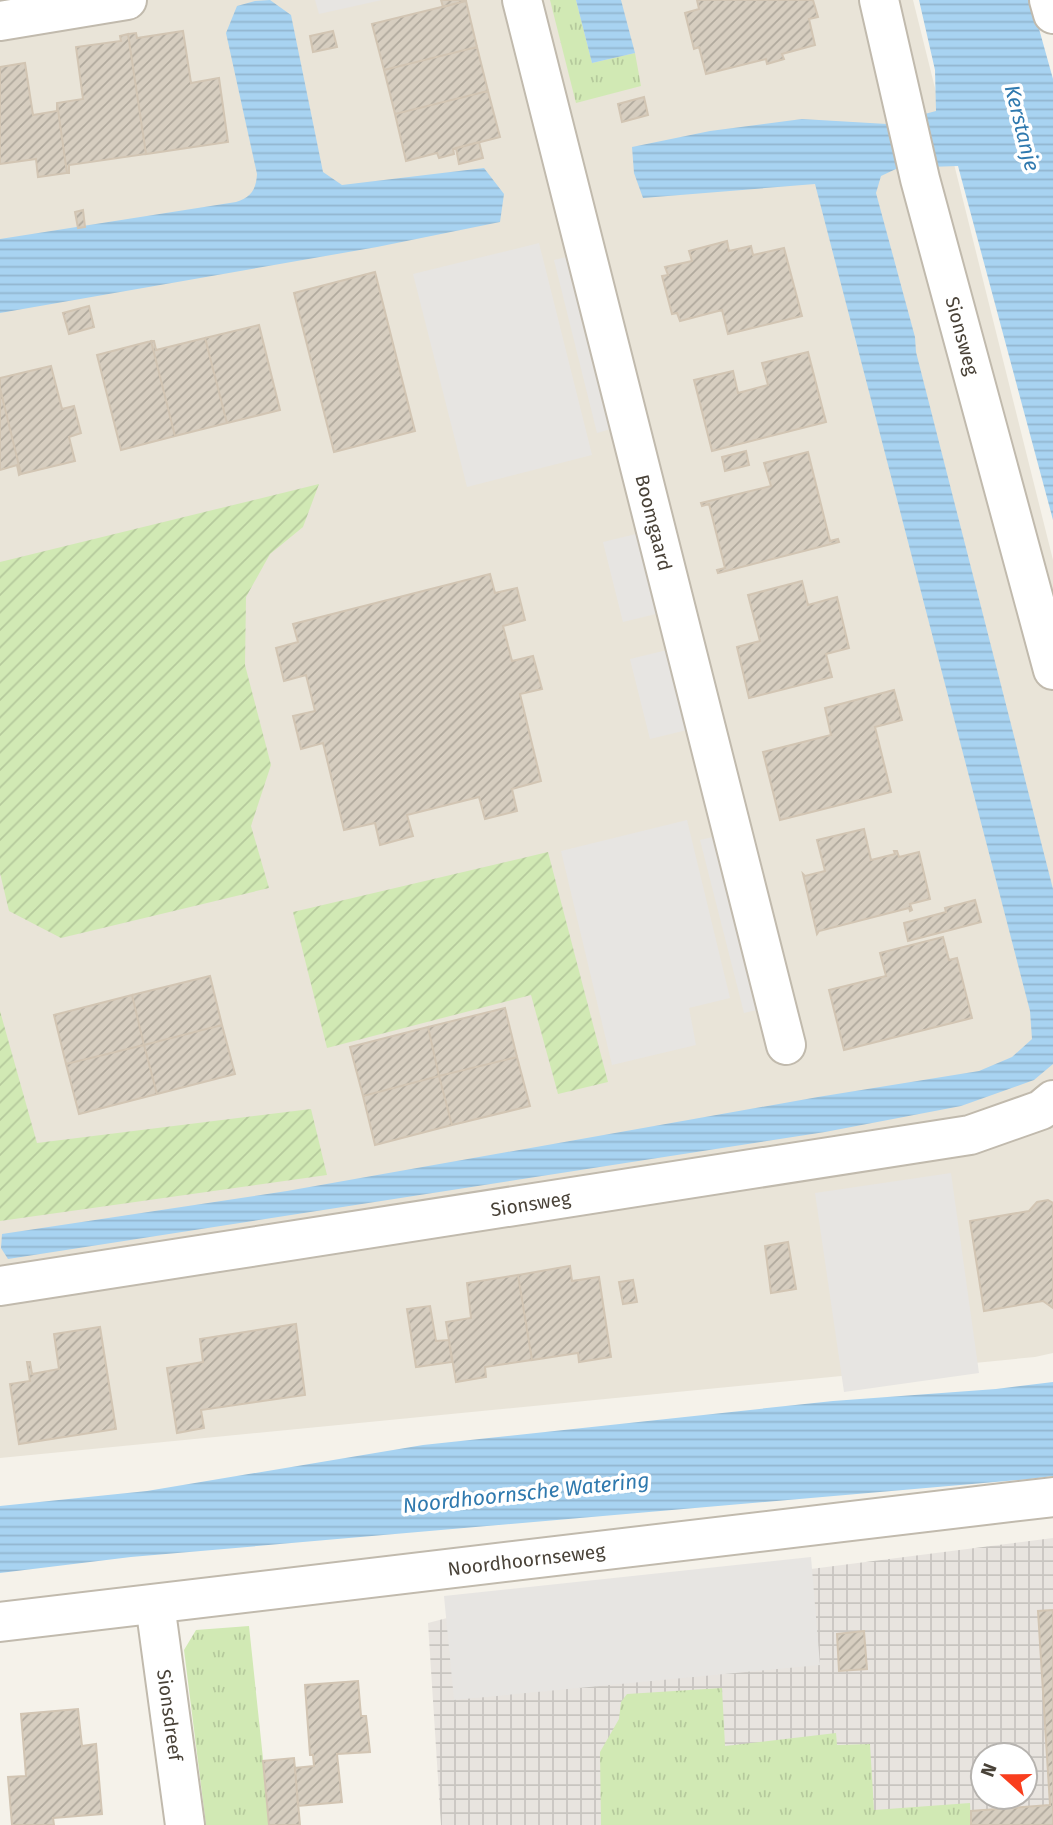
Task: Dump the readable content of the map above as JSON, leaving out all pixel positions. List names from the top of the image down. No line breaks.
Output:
{"streets":{"street":["Sionsweg","Boomgaard","Noordhoornseweg","Sionsdreef"]},"crossings":[["Noordhoornseweg","Sionsdreef"]],"water":["Kerstanje","Noordhoornsche Watering"],"north":"left"}
